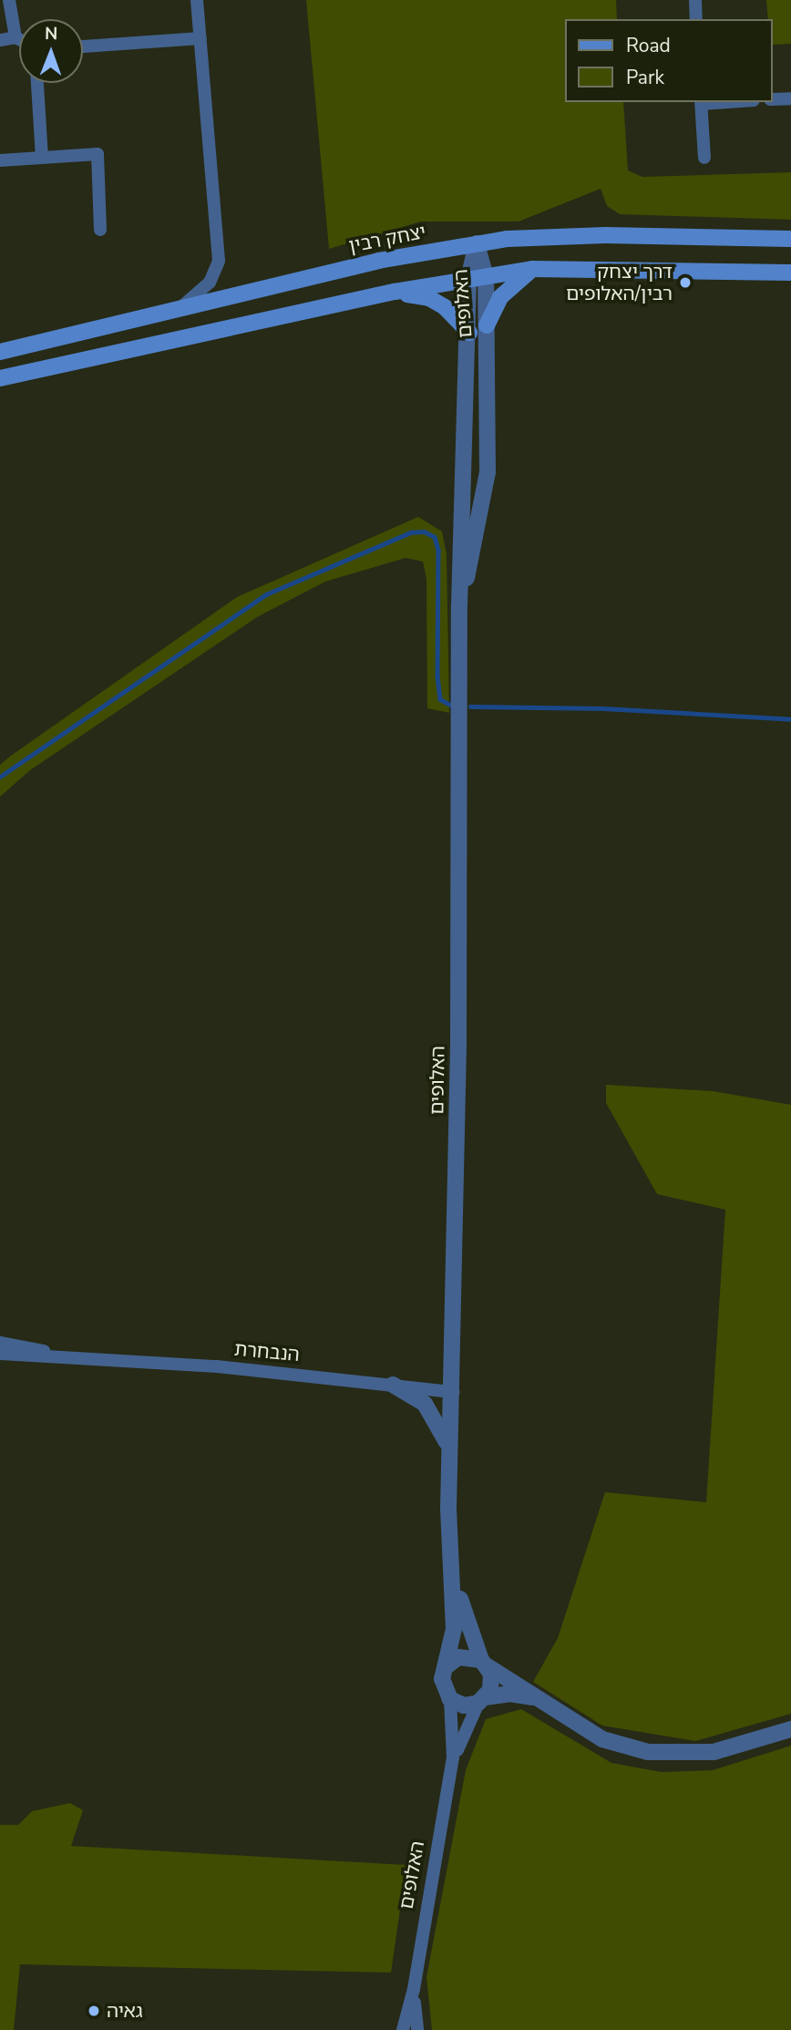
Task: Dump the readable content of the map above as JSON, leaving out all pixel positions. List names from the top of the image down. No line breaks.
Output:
{"streets":{"main road":["יצחק רבין"],"street":["האלופים","הנבחרת"]},"crossings":[["יצחק רבין","האלופים"],["האלופים","הנבחרת"]],"places":["דרך יצחק רבין/האלופים","גאיה"],"legend":["Road","Park"],"north":"top"}
